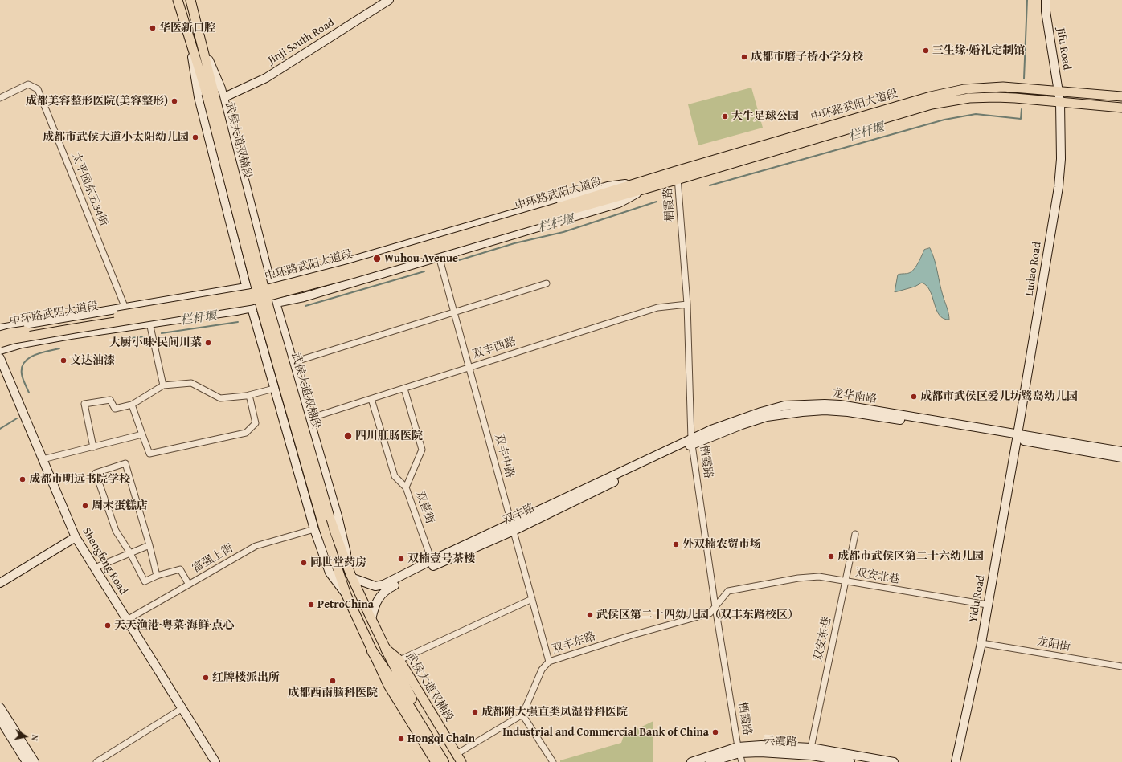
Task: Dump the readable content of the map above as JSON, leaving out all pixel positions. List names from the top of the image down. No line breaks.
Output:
{"streets":{"main road":["中环路武阳大道段","武侯大道双楠段"],"street":["Jinji South Road","Jifu Road","太平园东五34街","栖霞路","Ludao Road","双丰西路","龙华南路","双丰中路","双喜街","双丰路","富强上街","Shengfeng Road","双安北巷","Yidu Road","双安东巷","双丰东路","龙阳街","云霞路"]},"crossings":[["Jifu Road","中环路武阳大道段"],["Jifu Road","Ludao Road"],["中环路武阳大道段","栖霞路"],["中环路武阳大道段","Ludao Road"],["武侯大道双楠段","双丰路"],["武侯大道双楠段","富强上街"],["栖霞路","双丰西路"],["栖霞路","龙华南路"],["栖霞路","双丰路"],["栖霞路","双安北巷"],["栖霞路","双丰东路"],["栖霞路","云霞路"],["Ludao Road","龙华南路"],["Ludao Road","Yidu Road"],["双丰西路","双丰中路"],["双丰西路","双喜街"],["龙华南路","双丰路"],["龙华南路","Yidu Road"],["双丰中路","双丰路"],["双丰中路","双丰东路"],["双喜街","双丰路"],["富强上街","Shengfeng Road"],["双安北巷","Yidu Road"],["双安北巷","双安东巷"],["双安北巷","双丰东路"],["Yidu Road","龙阳街"]],"water":["栏杆堰"],"places":["华医新口腔","三生缘·婚礼定制馆","成都市磨子桥小学分校","成都美容整形医院(美容整形)","大牛足球公园","成都市武侯大道小太阳幼儿园","Wuhou Avenue","大厨小味·民间川菜","文达油漆","成都市武侯区爱儿坊鹭岛幼儿园","四川肛肠医院","成都市明远书院学校","周末蛋糕店","外双楠农贸市场","成都市武侯区第二十六幼儿园","双楠壹号茶楼","同世堂药房","PetroChina","武侯区第二十四幼儿园（双丰东路校区）","天天渔港·粤菜·海鲜·点心","红牌楼派出所","成都西南脑科医院","成都附大强直类凤湿骨科医院","Industrial and Commercial Bank of China","Hongqi Chain"],"north":"right"}
